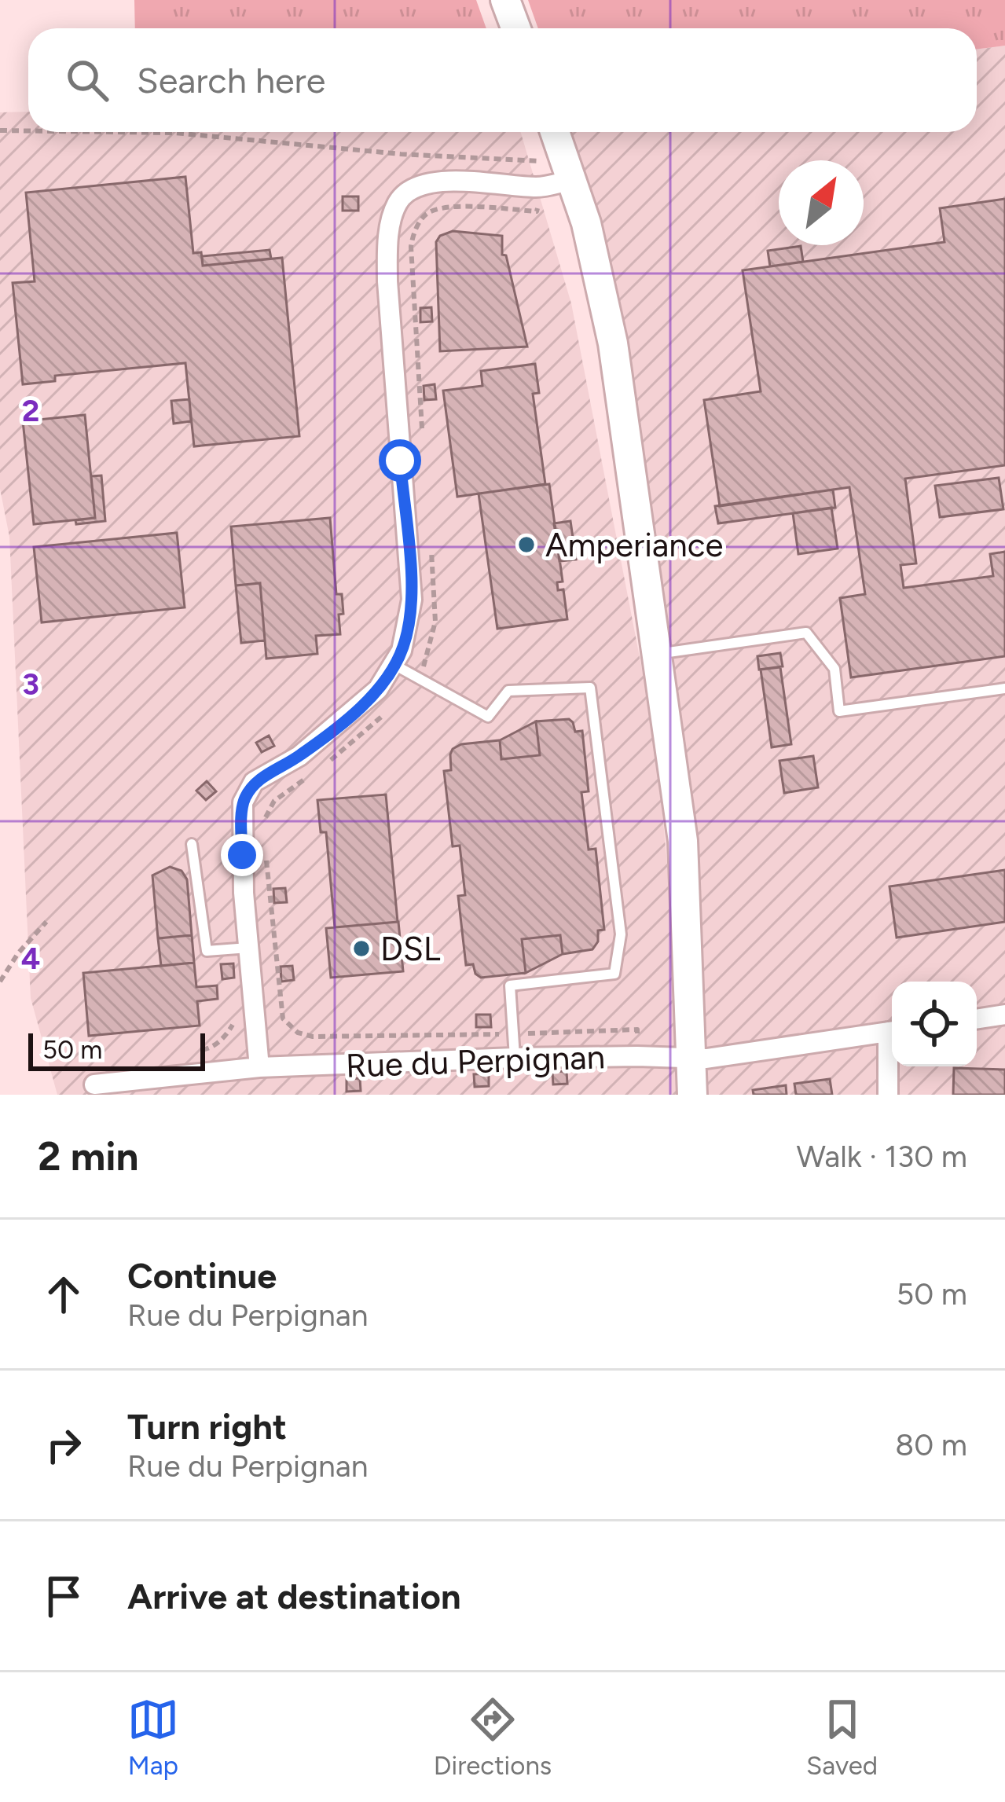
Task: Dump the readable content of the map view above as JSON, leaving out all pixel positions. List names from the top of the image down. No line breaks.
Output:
{"streets":{"street":["Rue du Perpignan"]},"places":["Amperiance","DSL"],"scale_bar":"50 m","north":"top right","page":{"search":"Search here","scale":"50 m","heading":["2 min","Walk · 130 m"],"list":[["Continue","Rue du Perpignan","50 m"],["Turn right","Rue du Perpignan","80 m"],"Arrive at destination"],"nav":["Map","Directions","Saved"]},"grid":{"rows":["2","3","4"]}}
